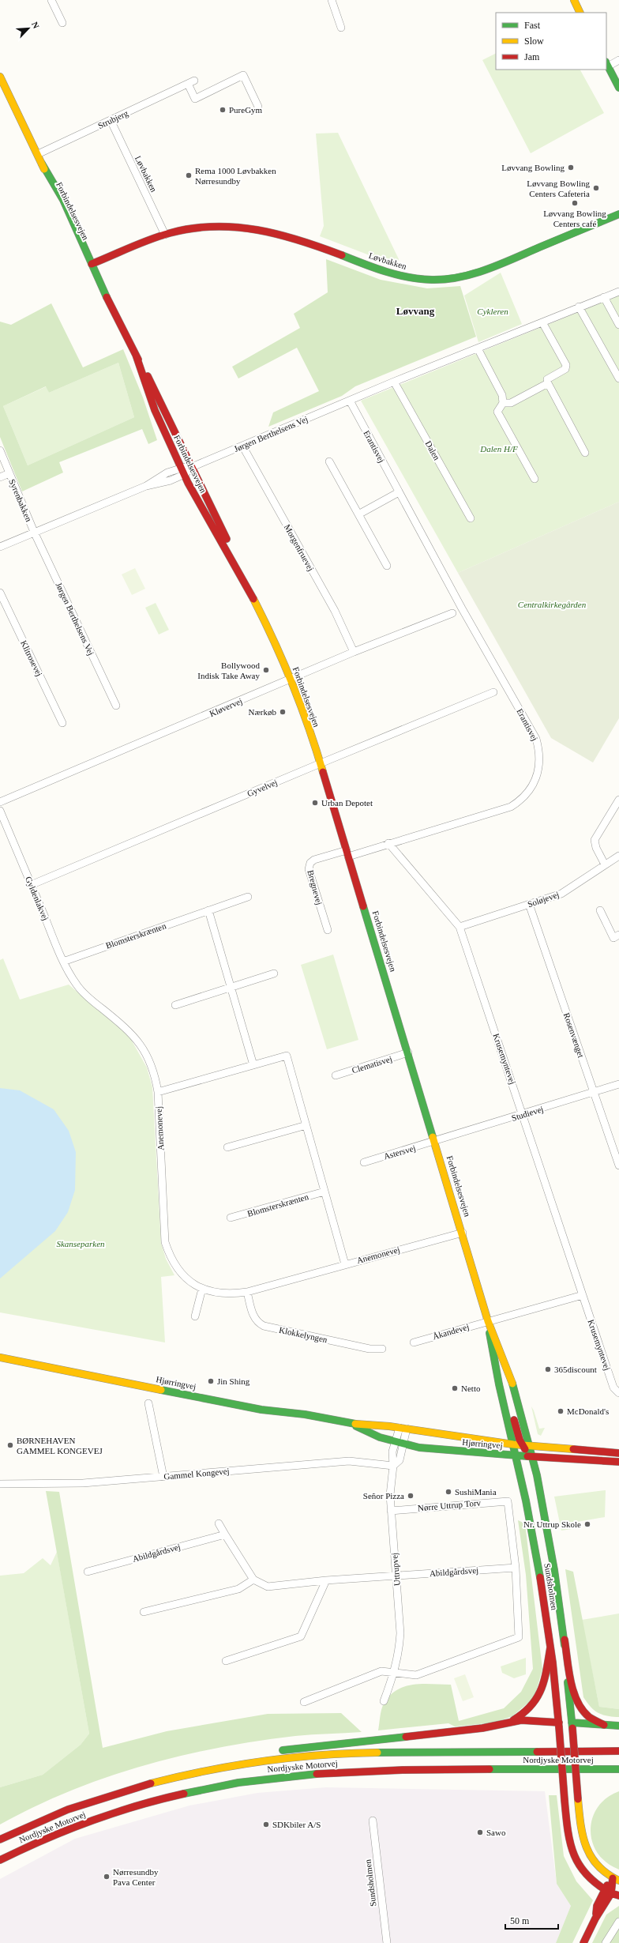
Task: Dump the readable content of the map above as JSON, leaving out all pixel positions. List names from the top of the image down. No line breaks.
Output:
{"streets":{"main road":["Løvbakken","Forbindelsesvejen","Hjørringvej","Sundsholmen","Nordjyske Motorvej"],"street":["Strubjerg","Jørgen Berthelsens Vej","Erantisvej","Dalen","Syrenbakken","Morgenfruevej","Klitrosevej","Kløvervej","Gyvelvej","Bregnevej","Gyldenlakvej","Soløjevej","Blomsterskrænten","Rosenvænget","Krusemyntevej","Clematisvej","Studievej","Anemonevej","Astersvej","Åkandevej","Klokkelyngen","Gammel Kongevej","Nørre Uttrup Torv","Abildgårdsvej","Uttrupvej"]},"crossings":[["Strubjerg","Løvbakken"],["Strubjerg","Forbindelsesvejen"],["Løvbakken","Forbindelsesvejen"],["Forbindelsesvejen","Jørgen Berthelsens Vej"],["Forbindelsesvejen","Erantisvej"],["Forbindelsesvejen","Kløvervej"],["Forbindelsesvejen","Gyvelvej"],["Forbindelsesvejen","Bregnevej"],["Forbindelsesvejen","Clematisvej"],["Forbindelsesvejen","Studievej"],["Forbindelsesvejen","Anemonevej"],["Forbindelsesvejen","Astersvej"],["Forbindelsesvejen","Åkandevej"],["Forbindelsesvejen","Hjørringvej"],["Forbindelsesvejen","Sundsholmen"],["Jørgen Berthelsens Vej","Erantisvej"],["Jørgen Berthelsens Vej","Syrenbakken"],["Jørgen Berthelsens Vej","Morgenfruevej"],["Erantisvej","Bregnevej"],["Erantisvej","Krusemyntevej"],["Morgenfruevej","Kløvervej"],["Gyvelvej","Gyldenlakvej"],["Gyldenlakvej","Blomsterskrænten"],["Gyldenlakvej","Anemonevej"],["Soløjevej","Rosenvænget"],["Soløjevej","Krusemyntevej"],["Rosenvænget","Studievej"],["Krusemyntevej","Studievej"],["Studievej","Astersvej"],["Anemonevej","Klokkelyngen"],["Hjørringvej","Uttrupvej"],["Hjørringvej","Sundsholmen"],["Gammel Kongevej","Uttrupvej"],["Nørre Uttrup Torv","Abildgårdsvej"],["Nørre Uttrup Torv","Uttrupvej"],["Abildgårdsvej","Uttrupvej"]],"districts":["Løvvang"],"parks":["Cykleren","Dalen H/F","Centralkirkegården","Skanseparken"],"places":["PureGym","Løvvang Bowling","Rema 1000 Løvbakken Nørresundby","Løvvang Bowling Centers Cafeteria","Løvvang Bowling Centers café","Bollywood Indisk Take Away","Nærkøb","Urban Depotet","365discount","Jin Shing","Netto","McDonald's","BØRNEHAVEN GAMMEL KONGEVEJ","SushiMania","Señor Pizza","Nr. Uttrup Skole","SDKbiler A/S","Sawo","Nørresundby Pava Center"],"legend":["Fast","Slow","Jam"],"scale_bar":"50 m","north":"top right"}
